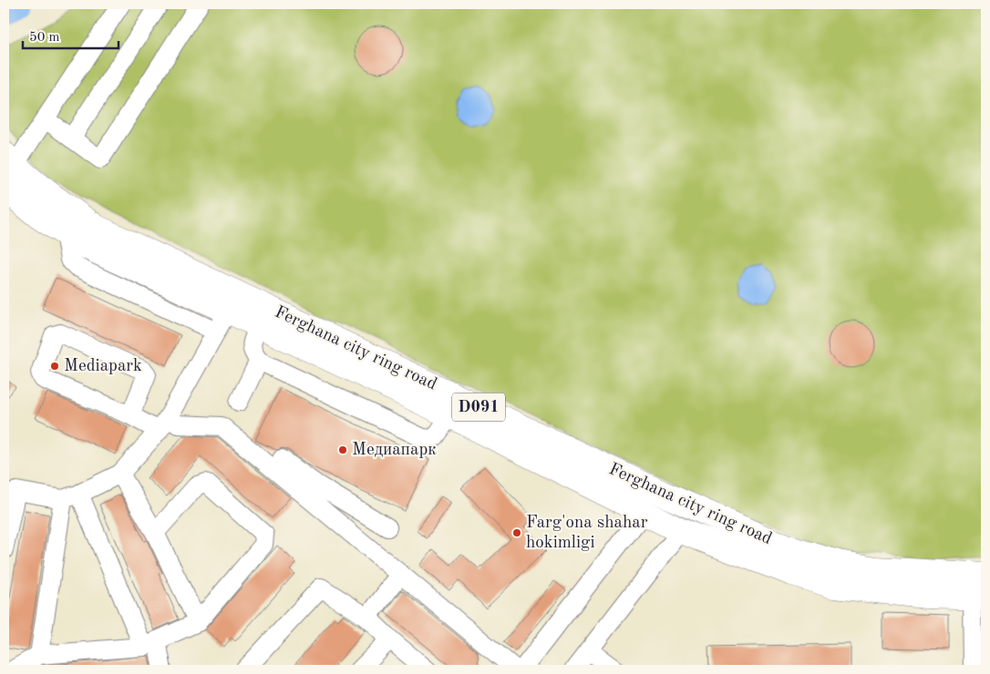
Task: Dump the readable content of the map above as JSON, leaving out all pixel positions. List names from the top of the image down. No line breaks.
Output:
{"streets":{"highway":["Ferghana city ring road","D091"]},"places":["Mediapark","Медиапарк","Farg'ona shahar hokimligi"],"scale_bar":"50 m"}
